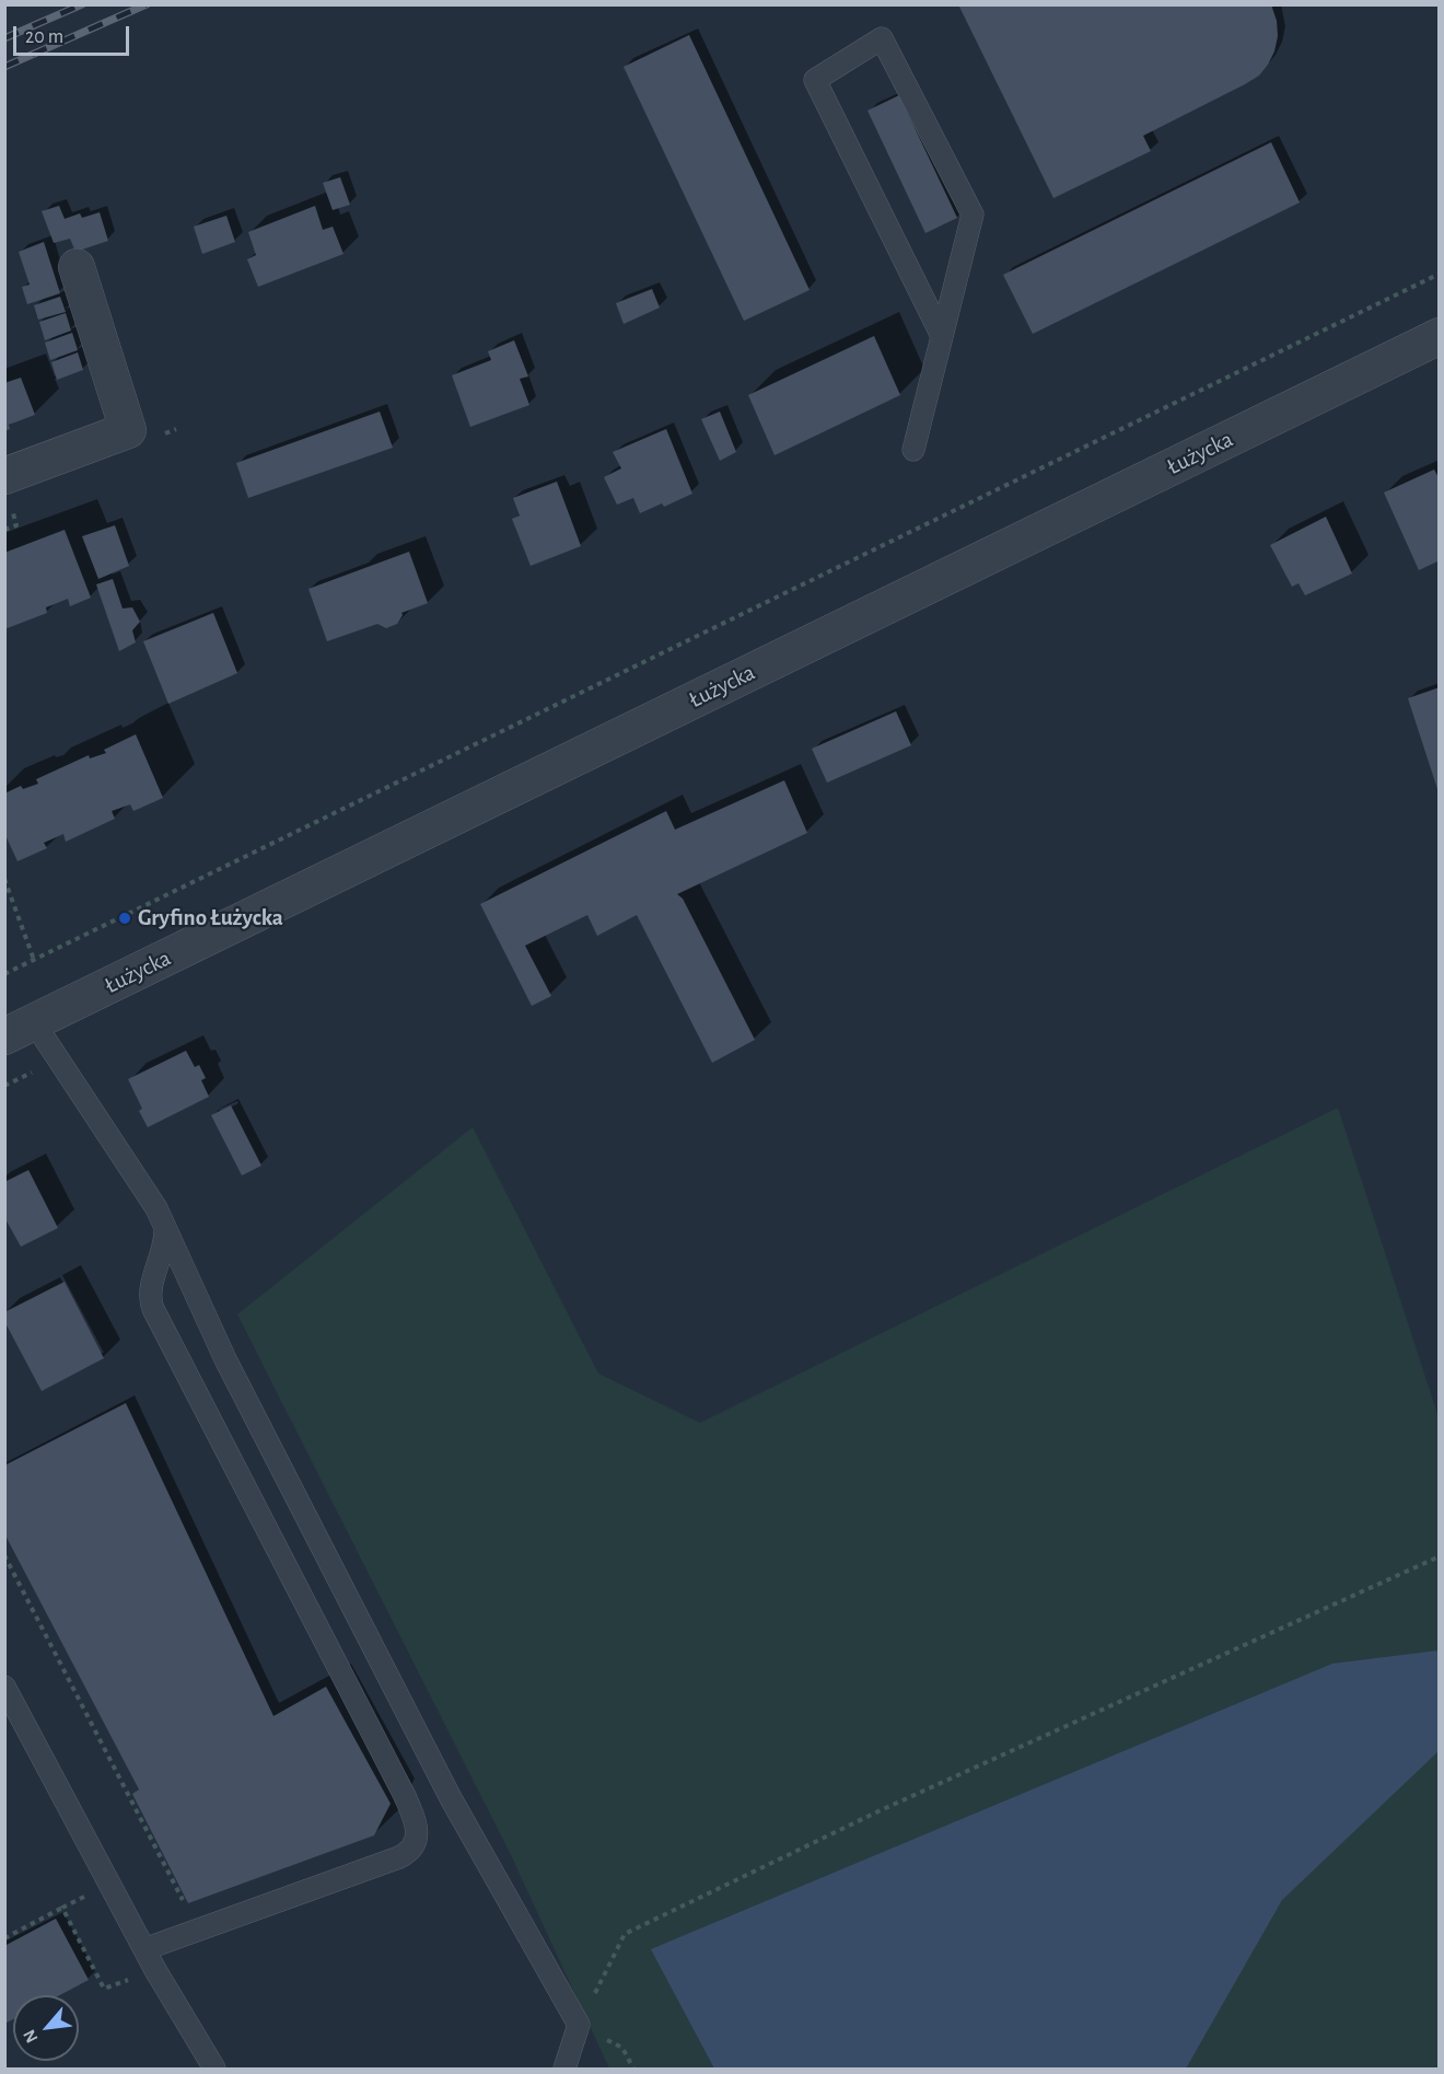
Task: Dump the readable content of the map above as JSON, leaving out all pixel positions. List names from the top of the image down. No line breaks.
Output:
{"streets":{"street":["Łużycka"]},"places":["Gryfino Łużycka"],"scale_bar":"20 m","north":"bottom left"}
